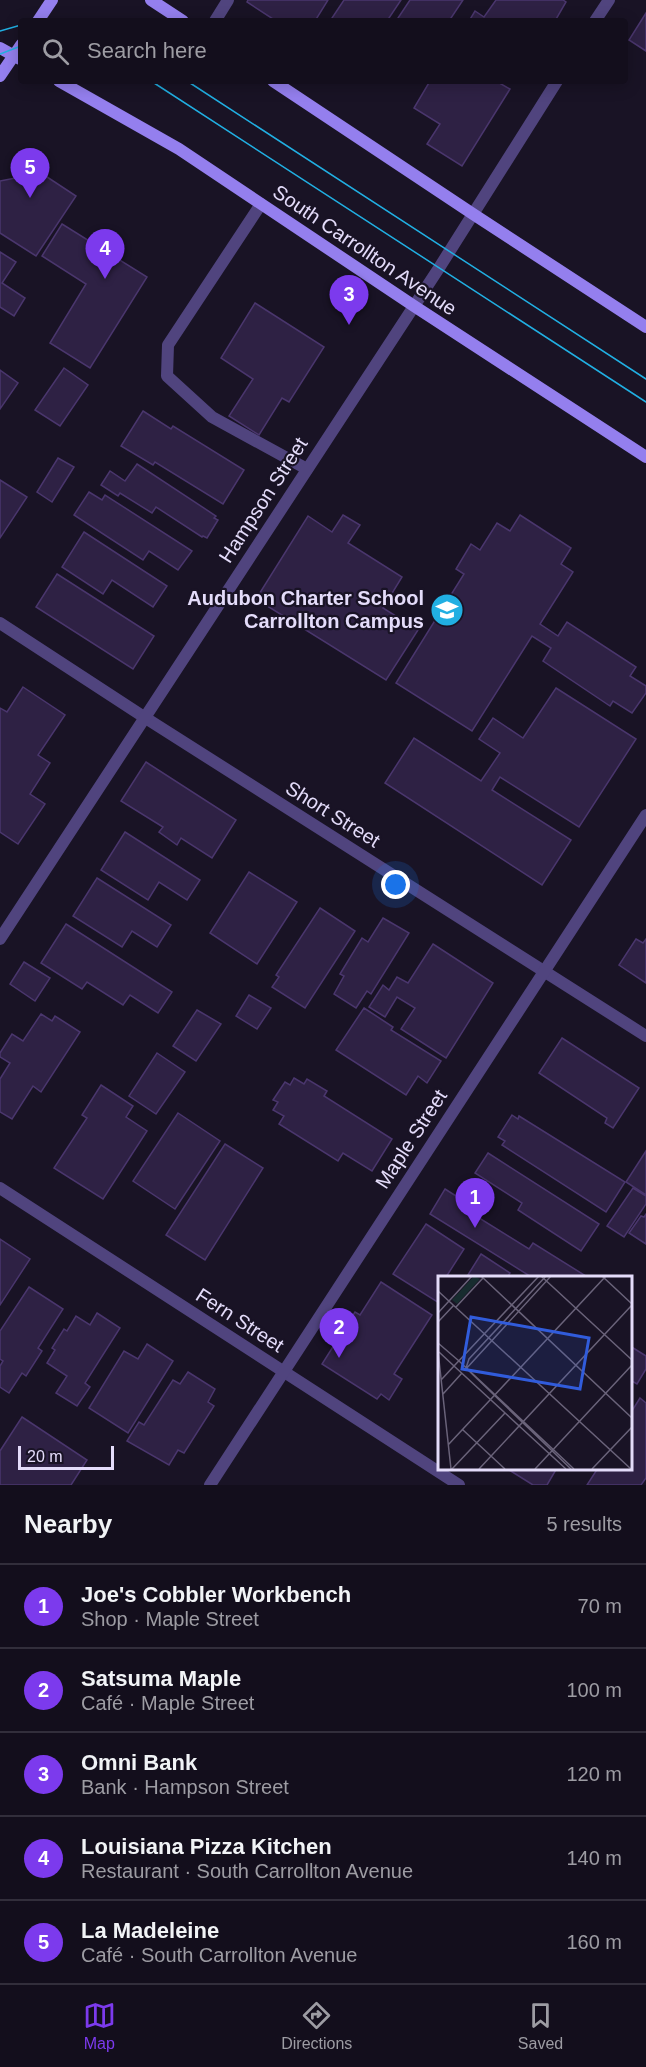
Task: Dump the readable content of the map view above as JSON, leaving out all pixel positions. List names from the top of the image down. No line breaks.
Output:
{"streets":{"main road":["South Carrollton Avenue"],"street":["Hampson Street","Short Street","Maple Street","Fern Street"]},"crossings":[["South Carrollton Avenue","Hampson Street"],["Hampson Street","Short Street"],["Short Street","Maple Street"],["Maple Street","Fern Street"]],"places":{"school or university":["Audubon Charter School Carrollton Campus"]},"scale_bar":"20 m","page":{"search":"Search here","pins":["5","4","3","1","2"],"scale":"20 m","heading":["Nearby","5 results"],"list":[{"mark":"1","name":"Joe's Cobbler Workbench","note":"Shop · Maple Street","value":"70 m"},{"mark":"2","name":"Satsuma Maple","note":"Café · Maple Street","value":"100 m"},{"mark":"3","name":"Omni Bank","note":"Bank · Hampson Street","value":"120 m"},{"mark":"4","name":"Louisiana Pizza Kitchen","note":"Restaurant · South Carrollton Avenue","value":"140 m"},{"mark":"5","name":"La Madeleine","note":"Café · South Carrollton Avenue","value":"160 m"}],"nav":["Map","Directions","Saved"]}}
